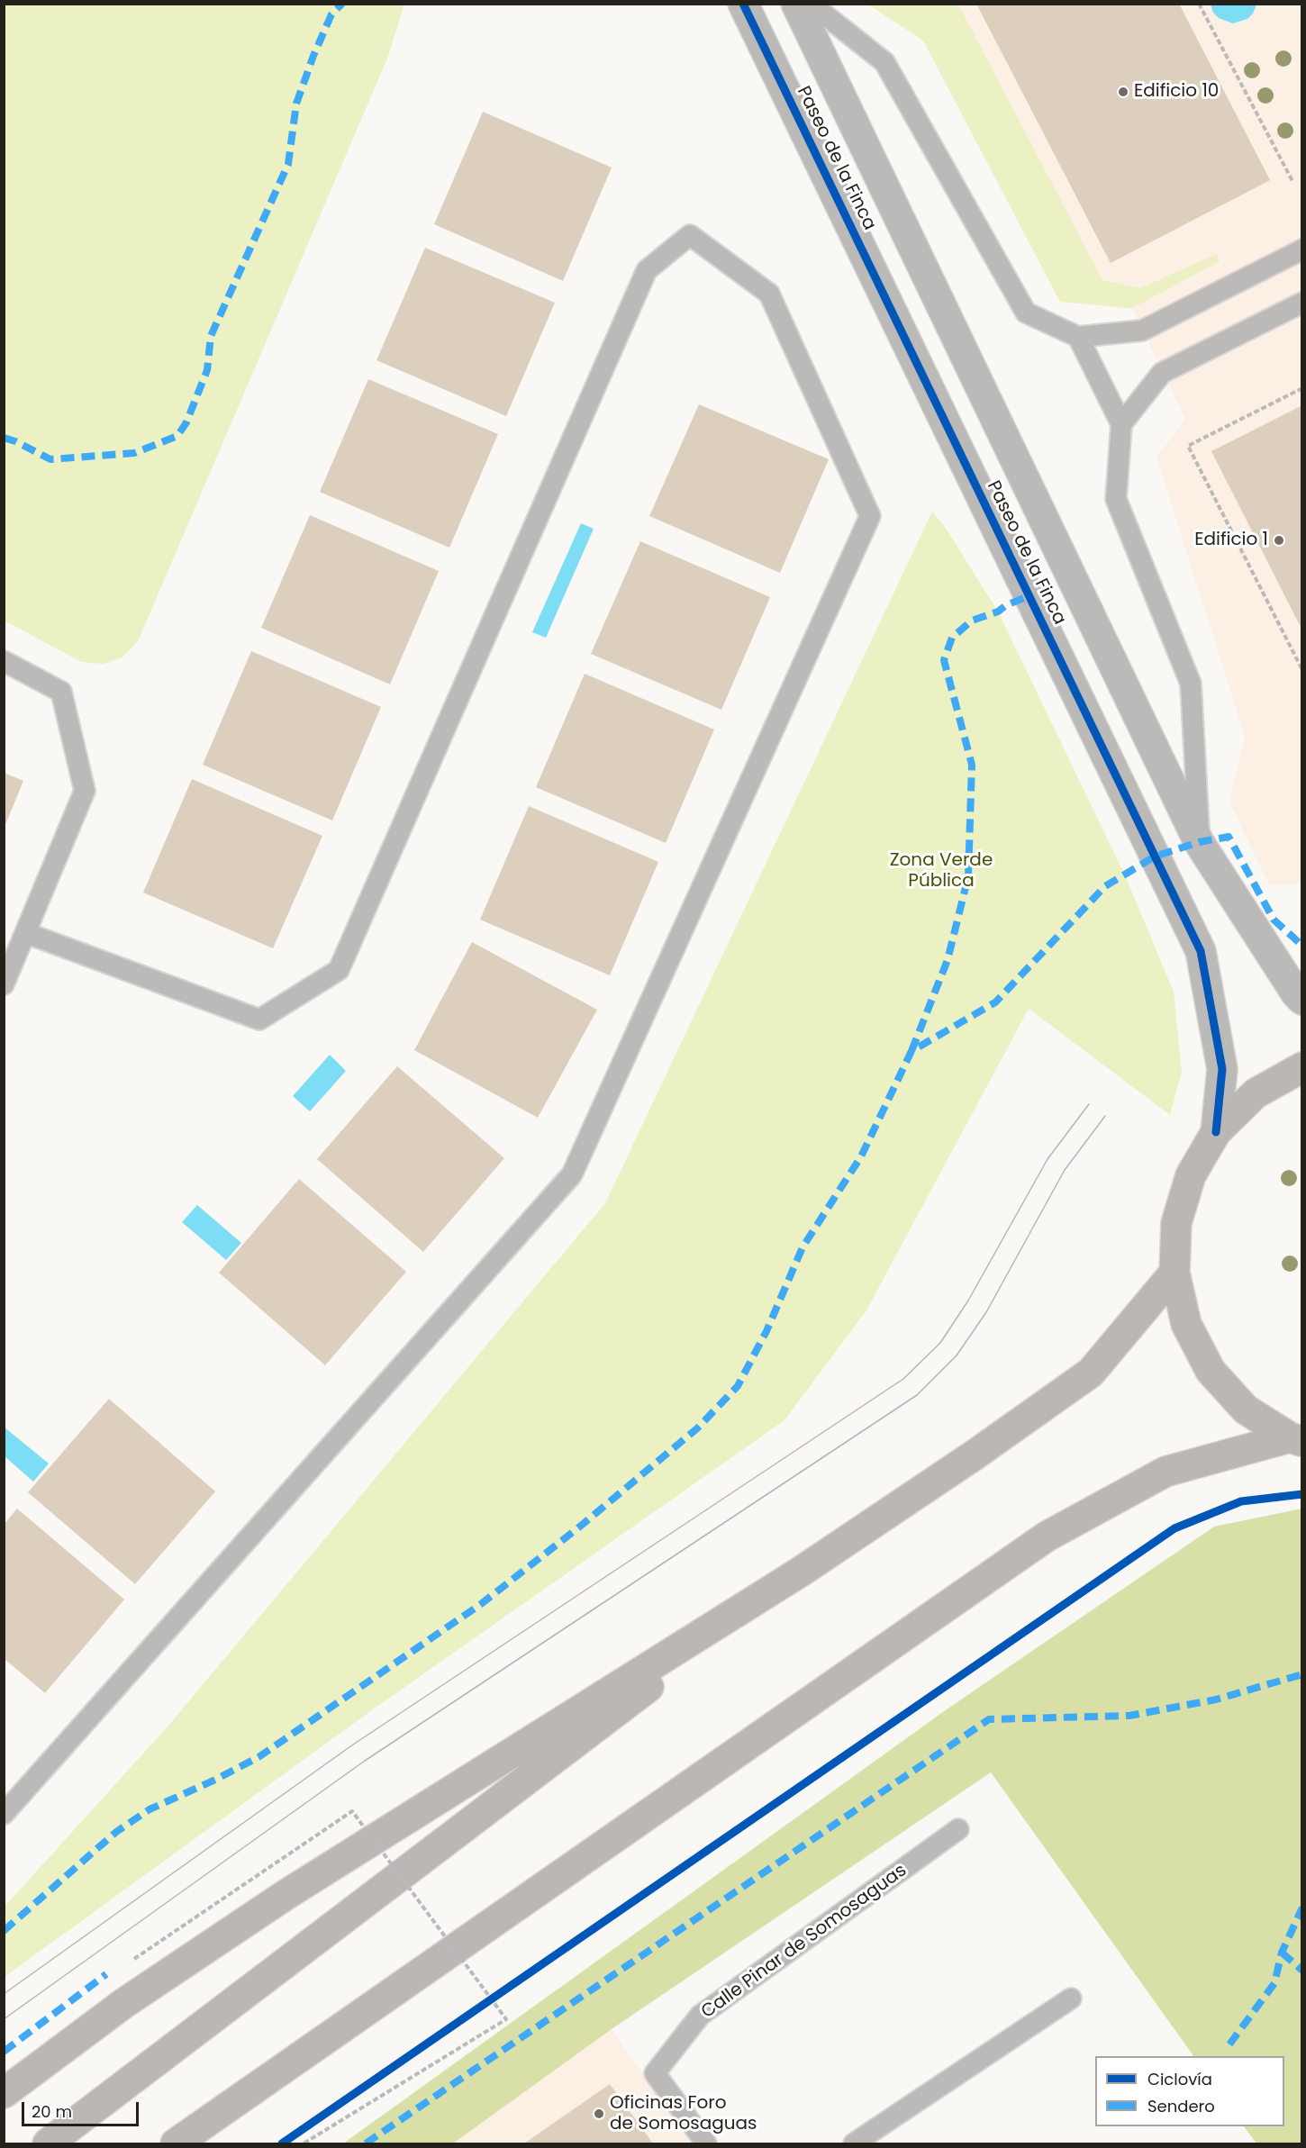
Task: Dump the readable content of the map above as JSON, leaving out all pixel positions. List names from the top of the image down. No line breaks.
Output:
{"streets":{"street":["Paseo de la Finca"],"lane":["Calle Pinar de Somosaguas"]},"parks":["Zona Verde Pública"],"places":["Edificio 10","Edificio 1","Oficinas Foro de Somosaguas"],"legend":["Ciclovía","Sendero"],"scale_bar":"20 m"}
